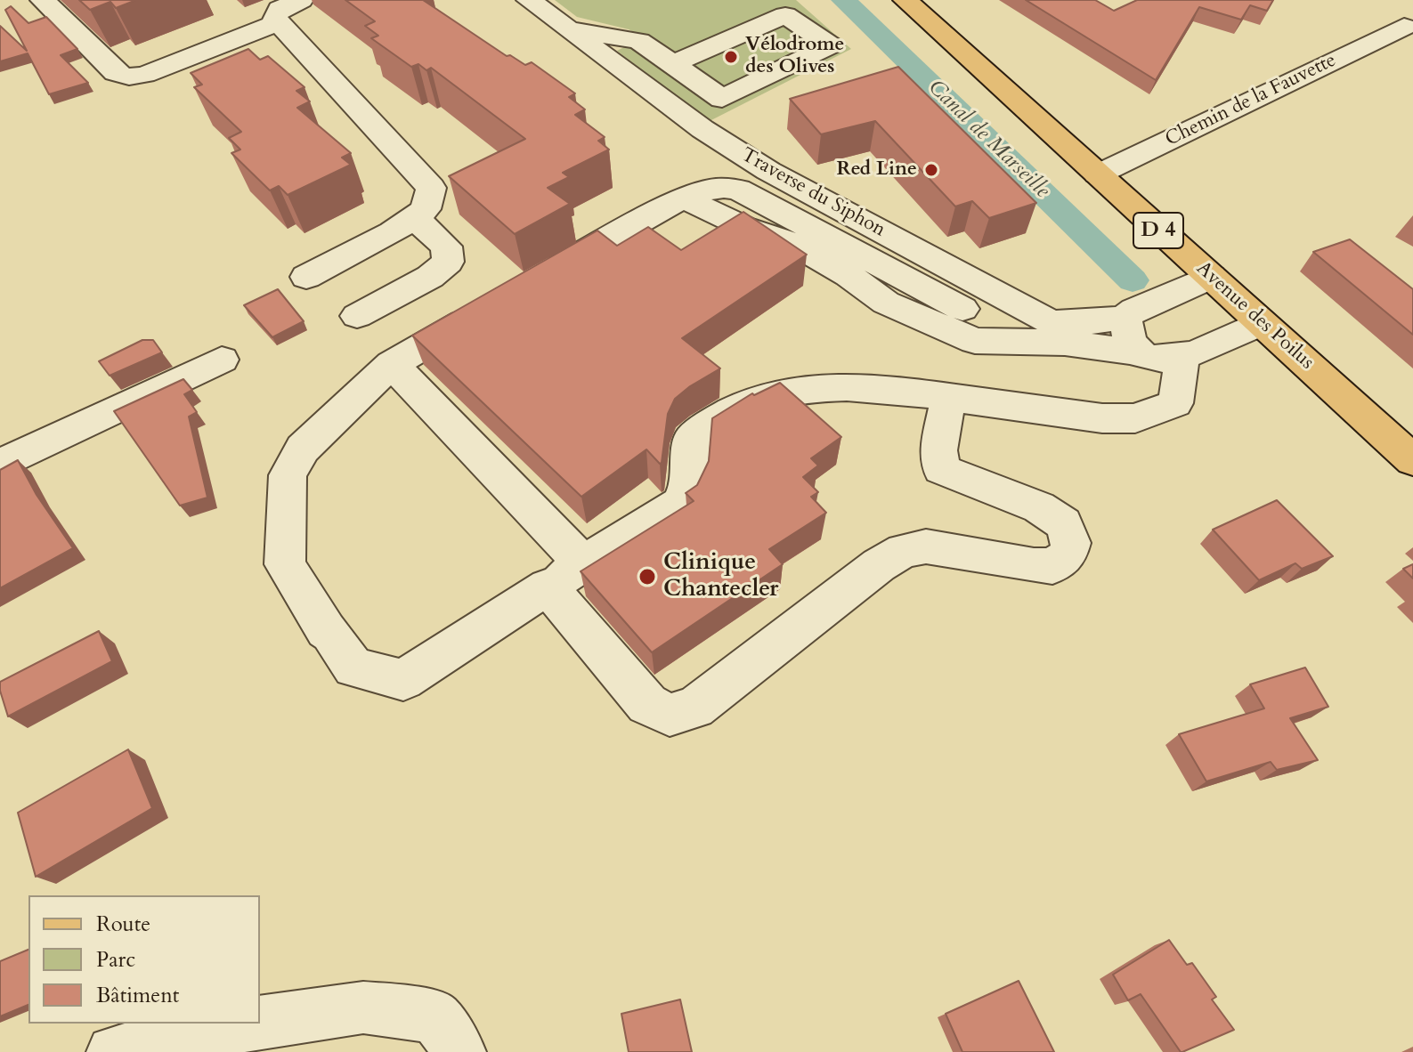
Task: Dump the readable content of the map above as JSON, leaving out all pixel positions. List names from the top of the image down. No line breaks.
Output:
{"streets":{"main road":["D 4","Avenue des Poilus"],"street":["Chemin de la Fauvette","Traverse du Siphon"]},"crossings":[["Chemin de la Fauvette","Avenue des Poilus"],["Traverse du Siphon","Avenue des Poilus"]],"water":["Canal de Marseille"],"places":["Vélodrome des Olives","Red Line","Clinique Chantecler"],"legend":["Route","Parc","Bâtiment"]}
